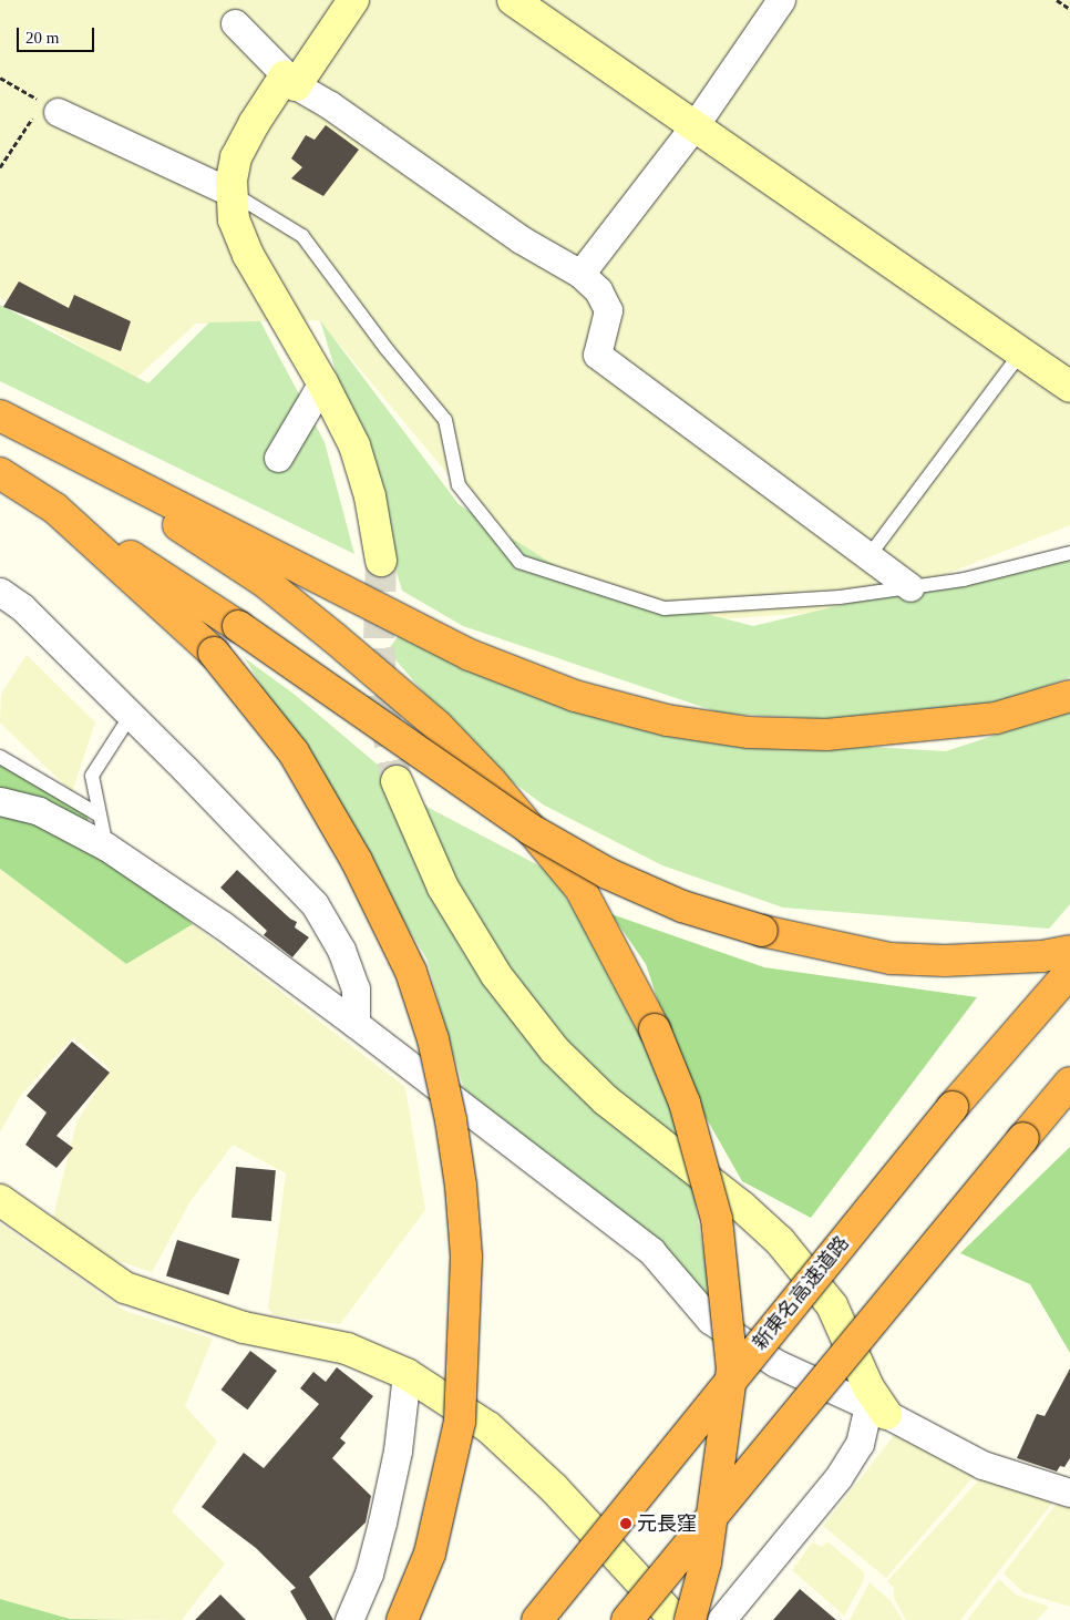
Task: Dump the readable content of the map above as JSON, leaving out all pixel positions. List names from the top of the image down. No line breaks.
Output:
{"streets":{"highway":["新東名高速道路"]},"places":["元長窪"],"scale_bar":"20 m"}
